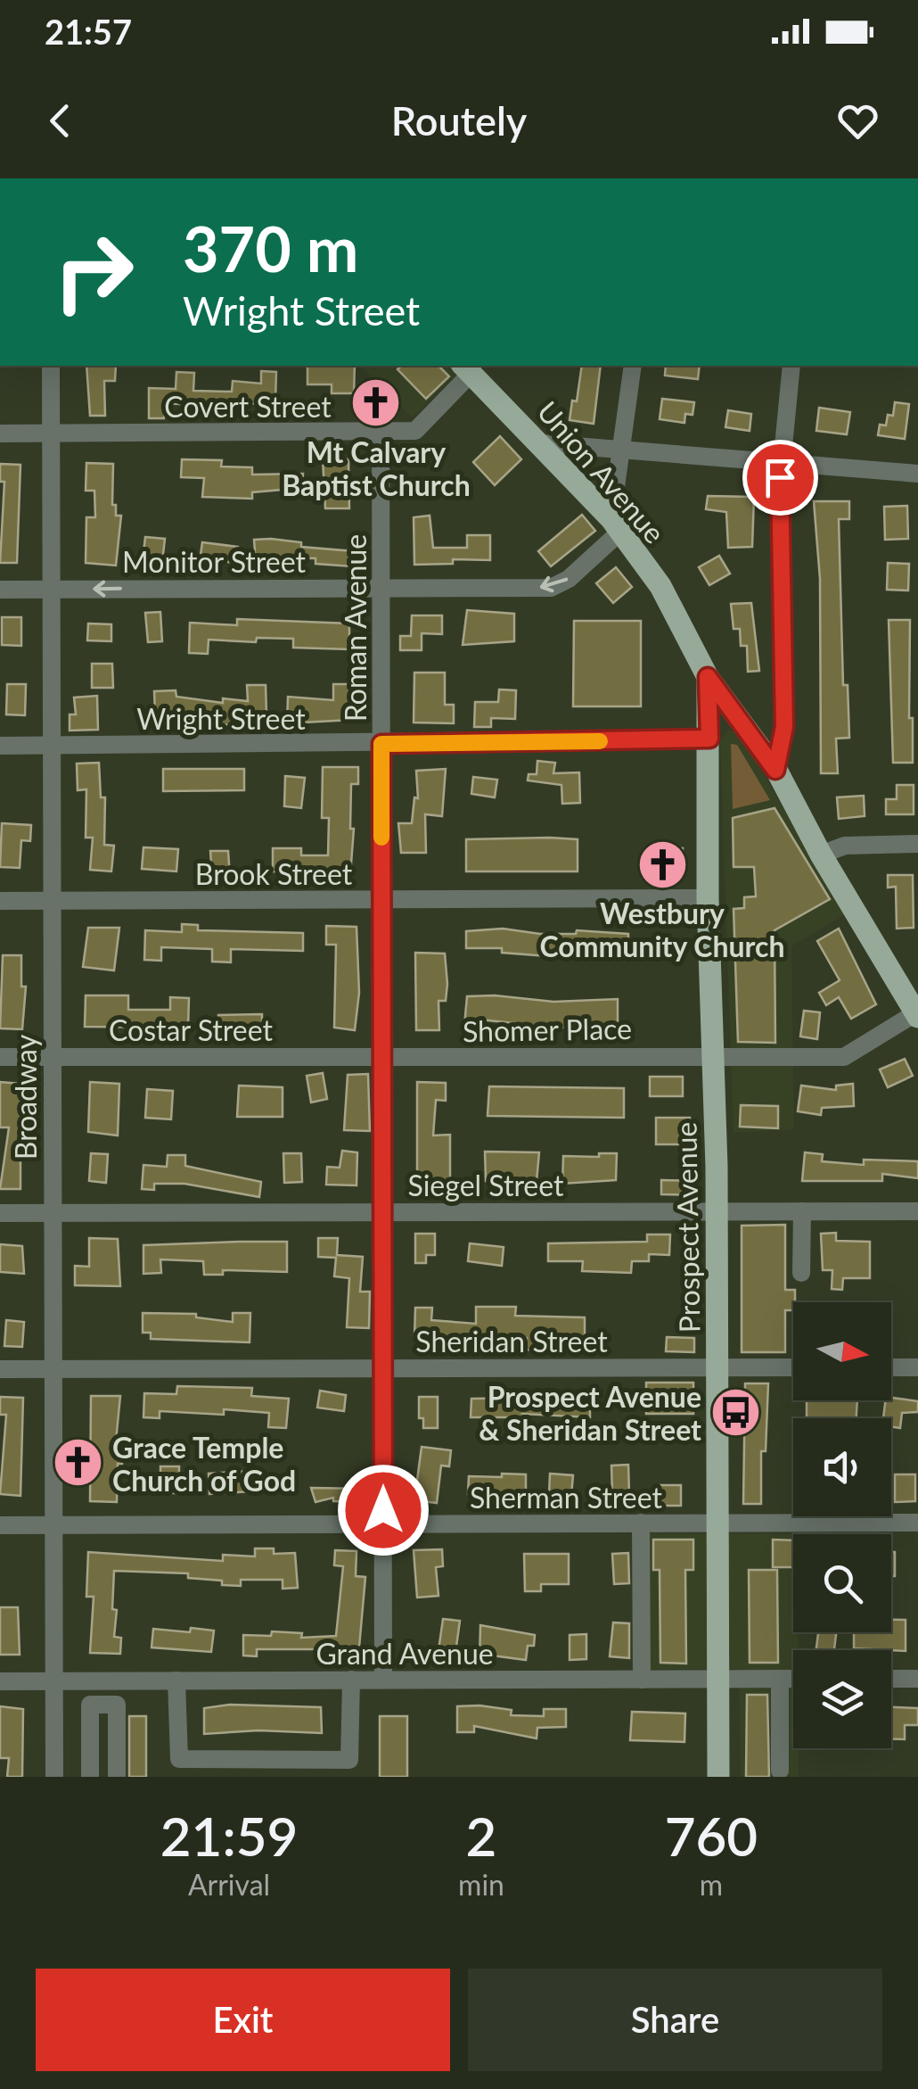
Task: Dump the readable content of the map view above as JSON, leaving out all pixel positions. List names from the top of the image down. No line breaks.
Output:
{"streets":{"main road":["Union Avenue","Prospect Avenue"],"street":["Covert Street","Monitor Street","Roman Avenue","Wright Street","Brook Street","Costar Street","Shomer Place","Broadway","Siegel Street","Sheridan Street","Sherman Street","Grand Avenue"]},"crossings":[["Covert Street","Union Avenue"],["Covert Street","Roman Avenue"],["Covert Street","Broadway"],["Union Avenue","Monitor Street"],["Union Avenue","Shomer Place"],["Union Avenue","Prospect Avenue"],["Monitor Street","Roman Avenue"],["Monitor Street","Broadway"],["Roman Avenue","Wright Street"],["Roman Avenue","Brook Street"],["Roman Avenue","Costar Street"],["Roman Avenue","Shomer Place"],["Roman Avenue","Siegel Street"],["Roman Avenue","Sheridan Street"],["Roman Avenue","Sherman Street"],["Roman Avenue","Grand Avenue"],["Wright Street","Broadway"],["Wright Street","Prospect Avenue"],["Brook Street","Broadway"],["Brook Street","Prospect Avenue"],["Costar Street","Shomer Place"],["Costar Street","Broadway"],["Shomer Place","Prospect Avenue"],["Broadway","Siegel Street"],["Broadway","Sheridan Street"],["Broadway","Sherman Street"],["Broadway","Grand Avenue"],["Siegel Street","Prospect Avenue"],["Prospect Avenue","Sheridan Street"],["Prospect Avenue","Sherman Street"],["Prospect Avenue","Grand Avenue"]],"one_way":["Monitor Street"],"places":{"church":["Mt Calvary Baptist Church","Westbury Community Church","Grace Temple Church of God"],"bus stop":["Prospect Avenue & Sheridan Street"]},"north":"right","page":{"status":"21:57","header":"Routely","turn":["370 m","Wright Street"],"eta":["21:59","Arrival","2","min","760","m"],"buttons":["Exit","Share"]}}
